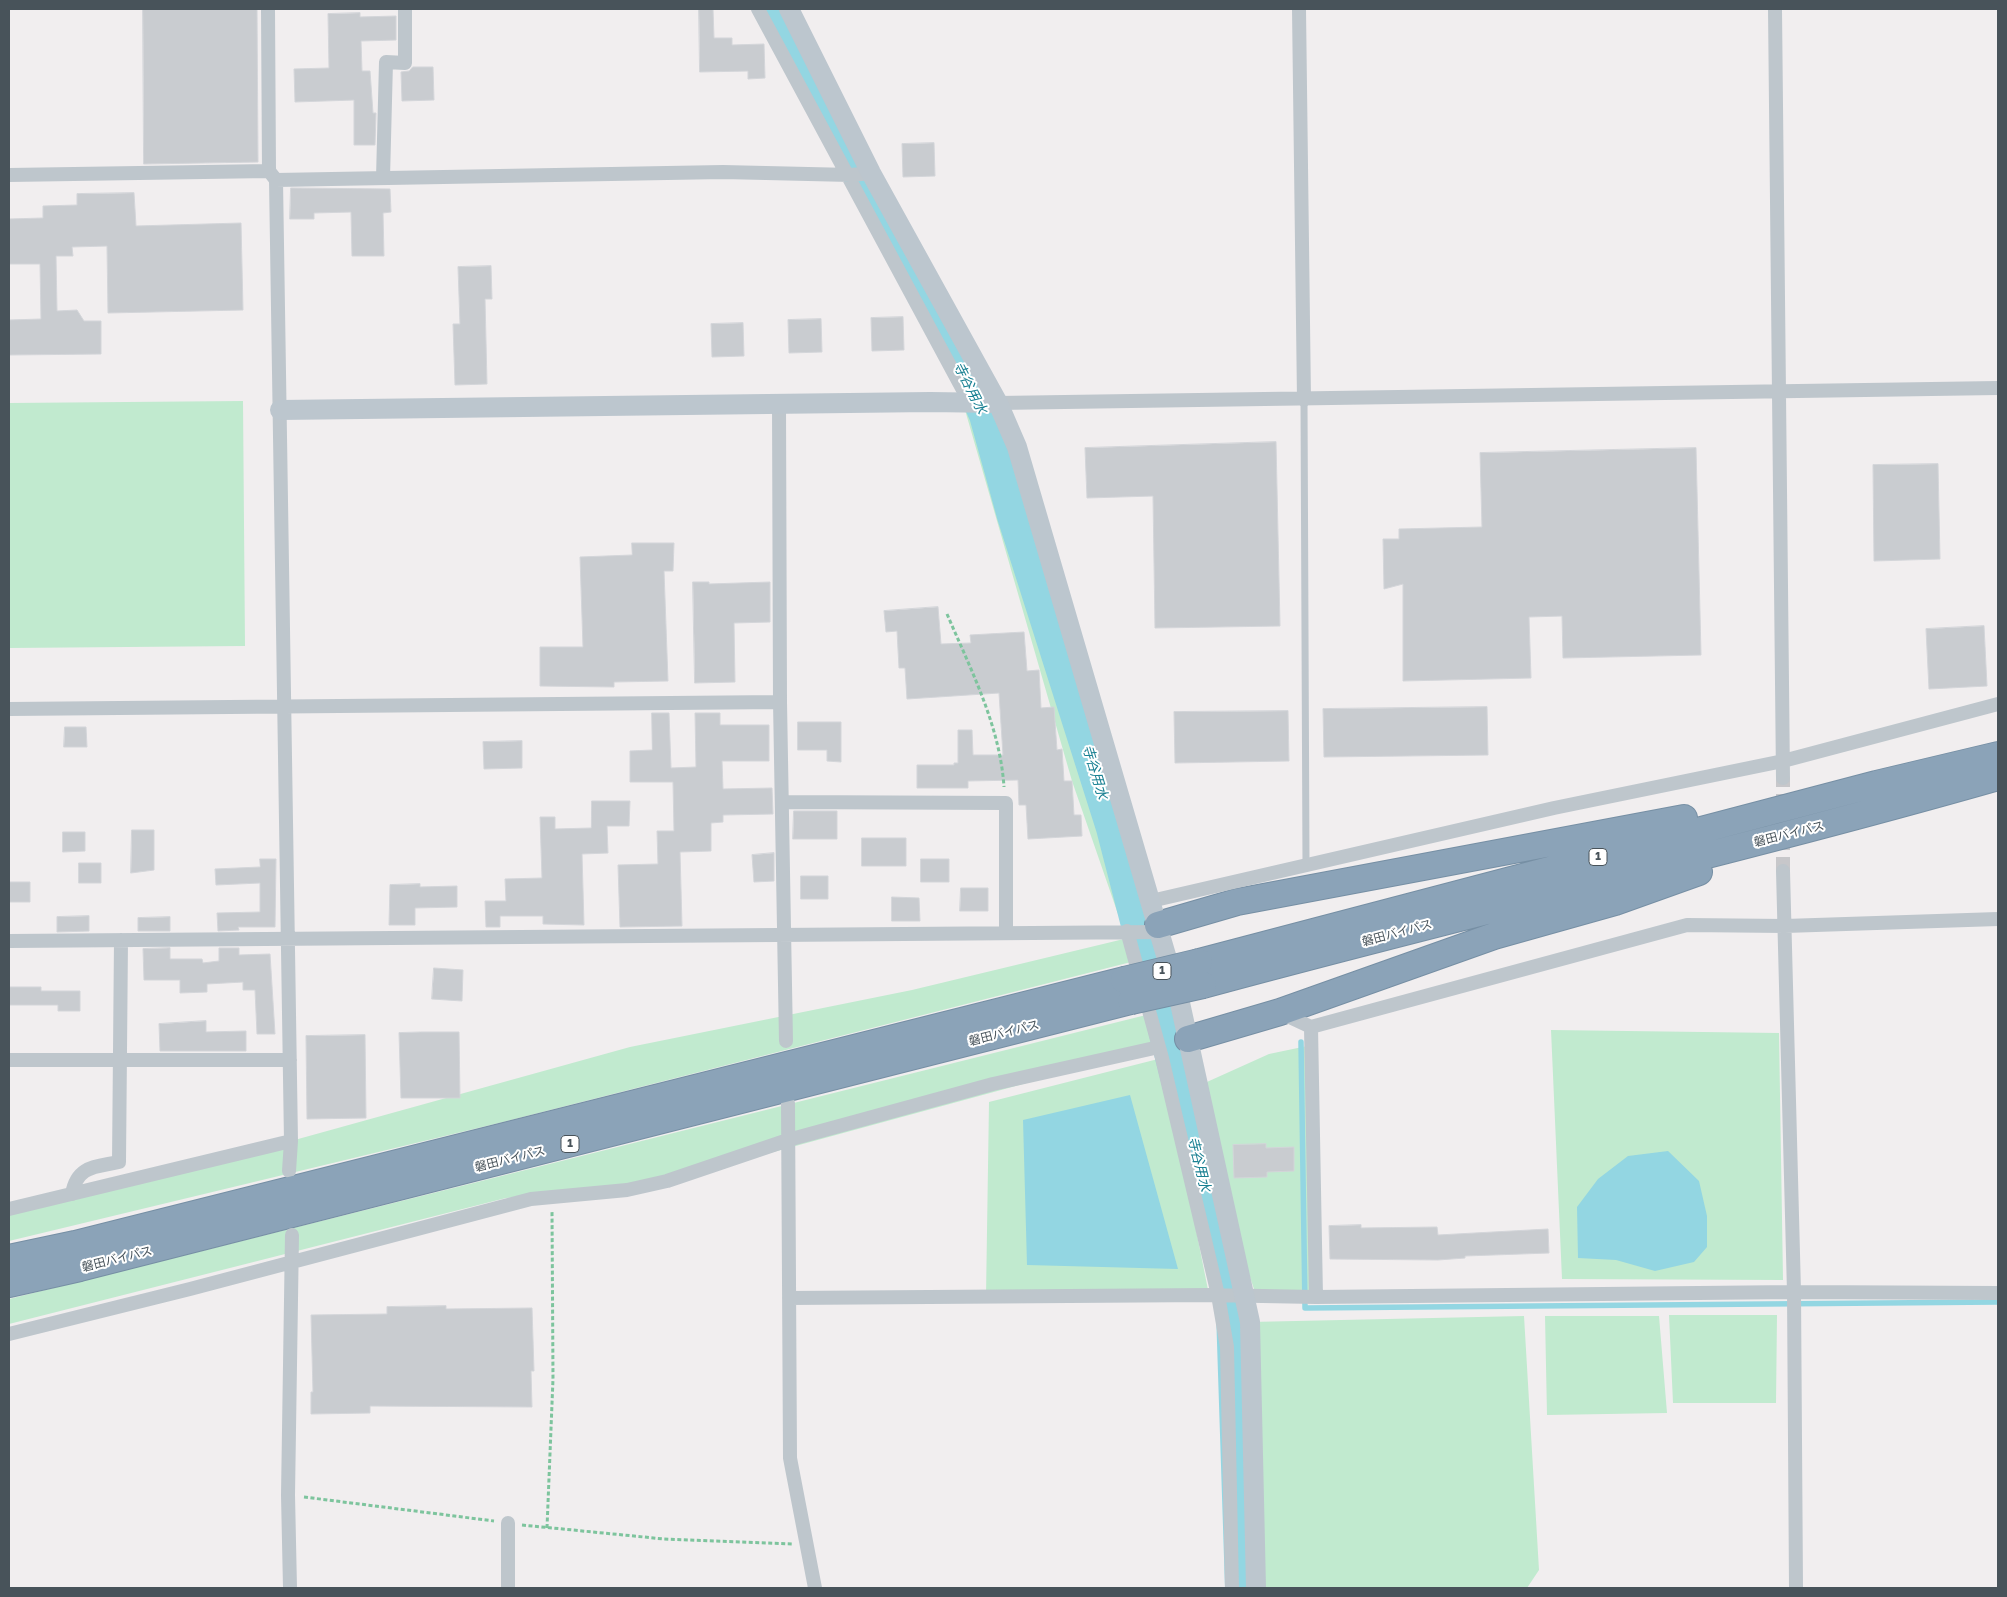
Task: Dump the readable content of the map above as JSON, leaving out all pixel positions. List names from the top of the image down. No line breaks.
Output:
{"streets":{"highway":["磐田バイパス","1"]},"water":["寺谷用水"]}
